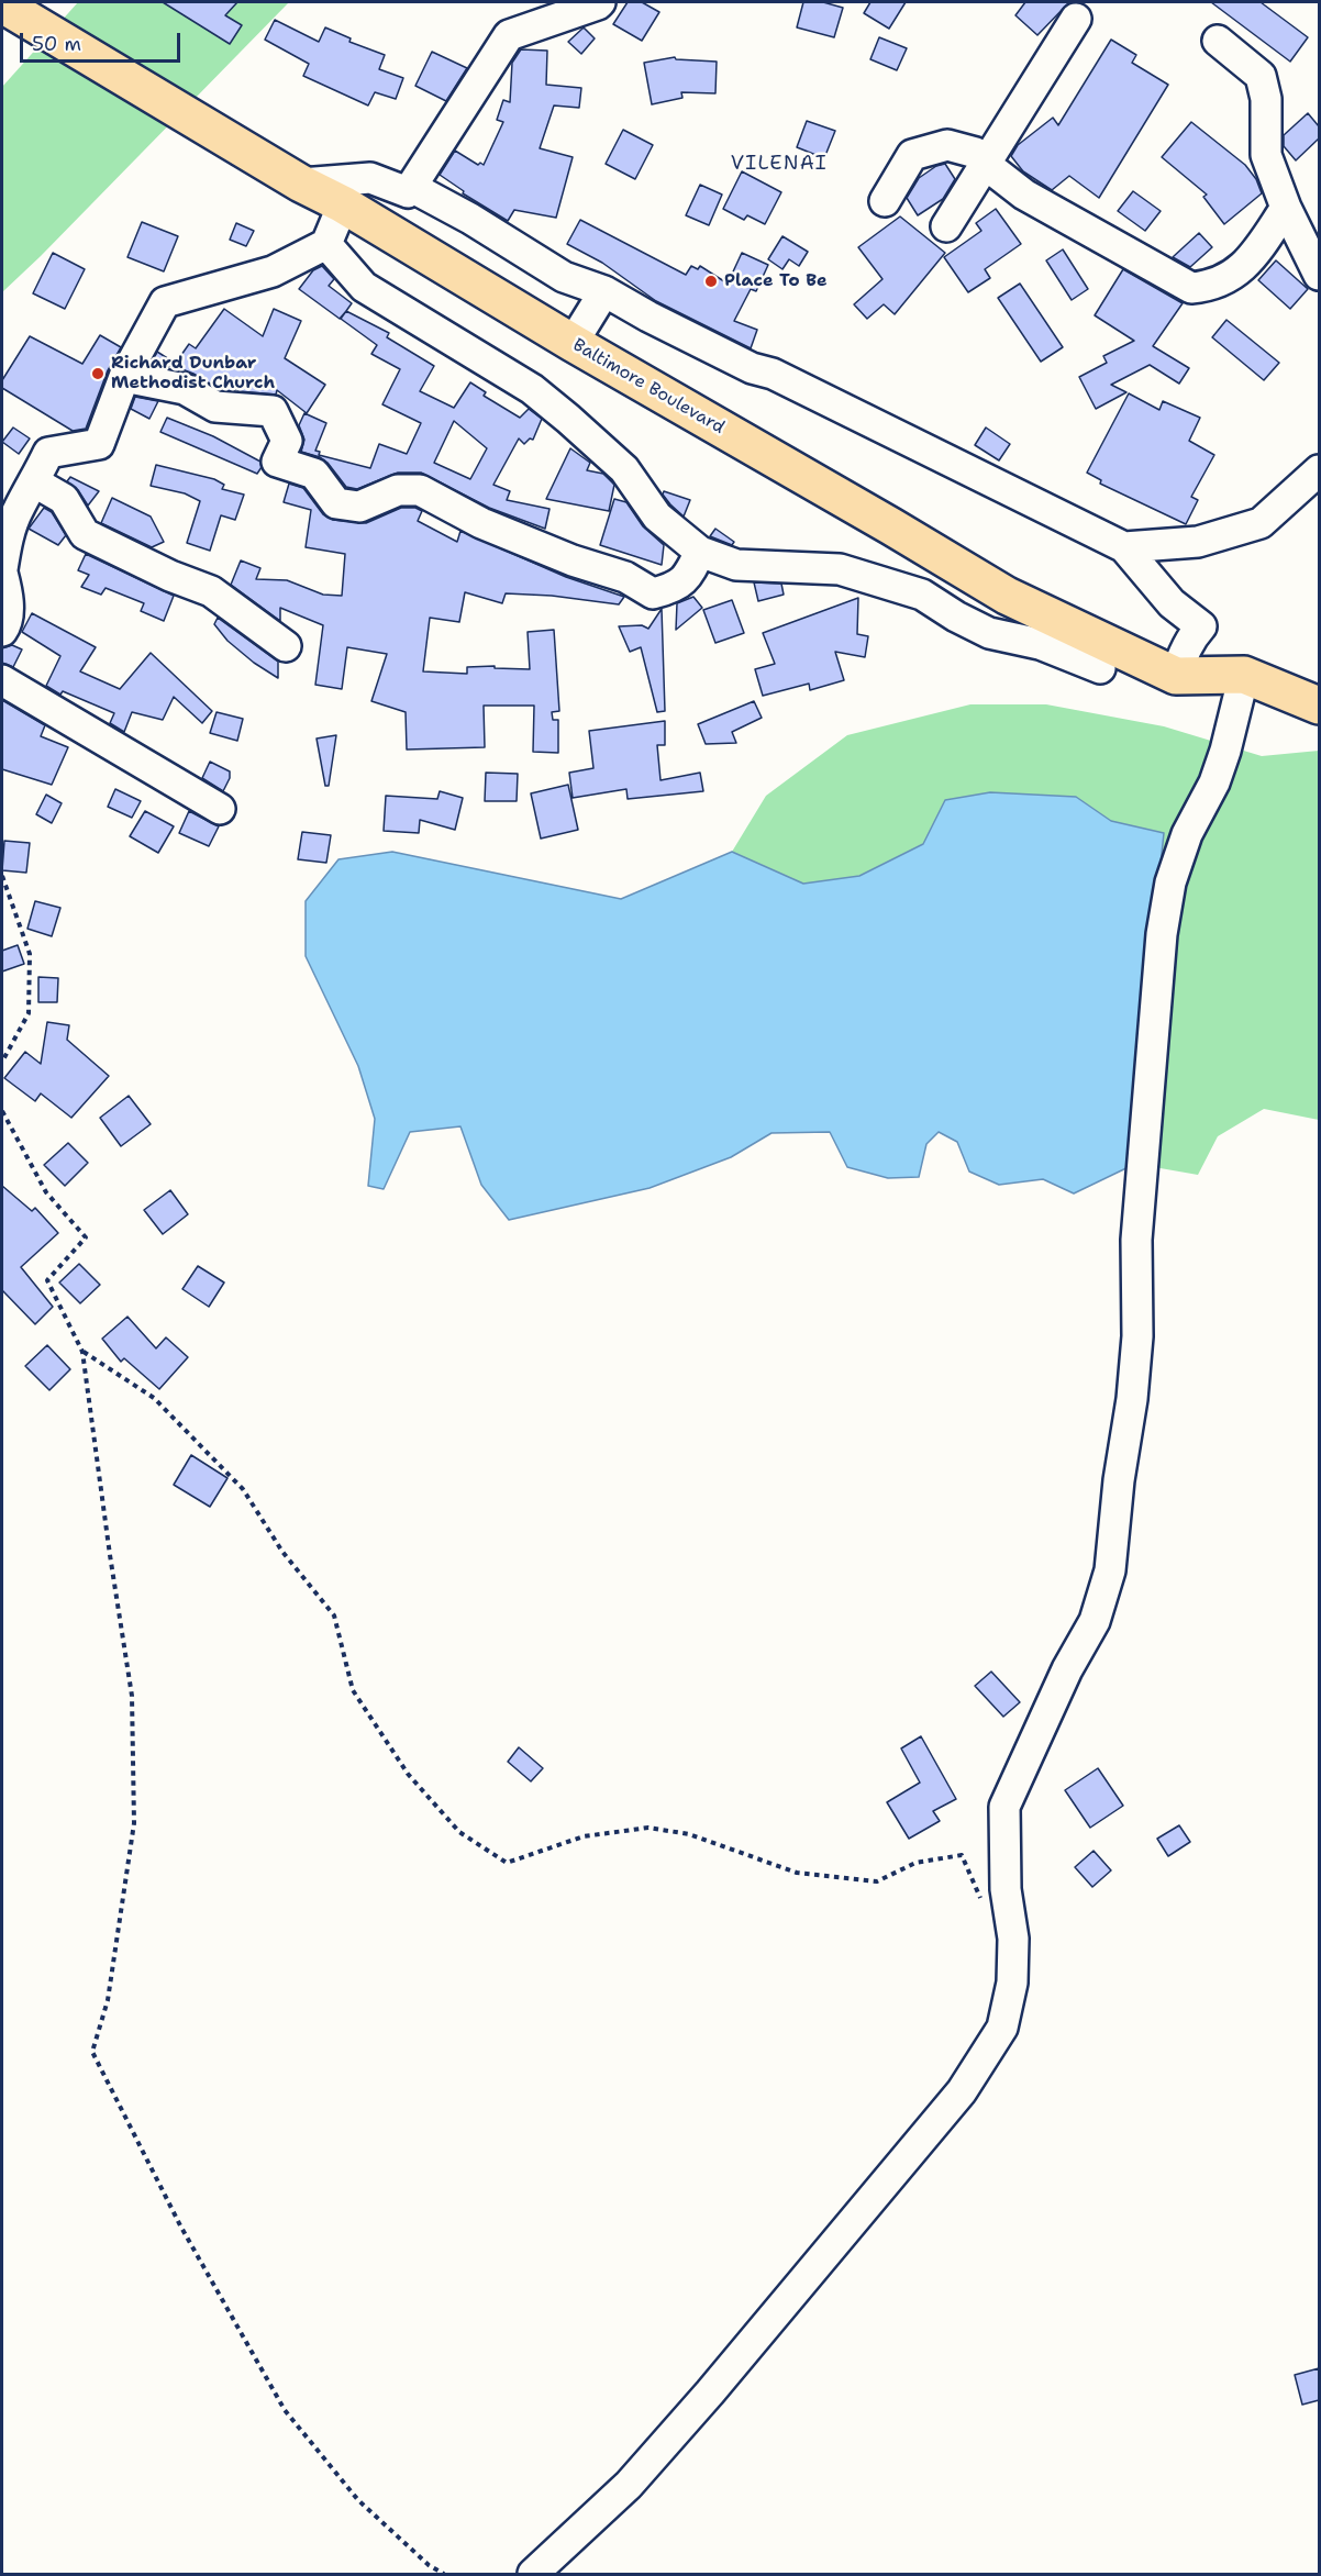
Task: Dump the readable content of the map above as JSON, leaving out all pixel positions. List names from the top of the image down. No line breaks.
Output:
{"streets":{"highway":["Baltimore Boulevard"]},"districts":["VILENAI"],"places":["Place To Be","Richard Dunbar Methodist Church"],"scale_bar":"50 m"}
